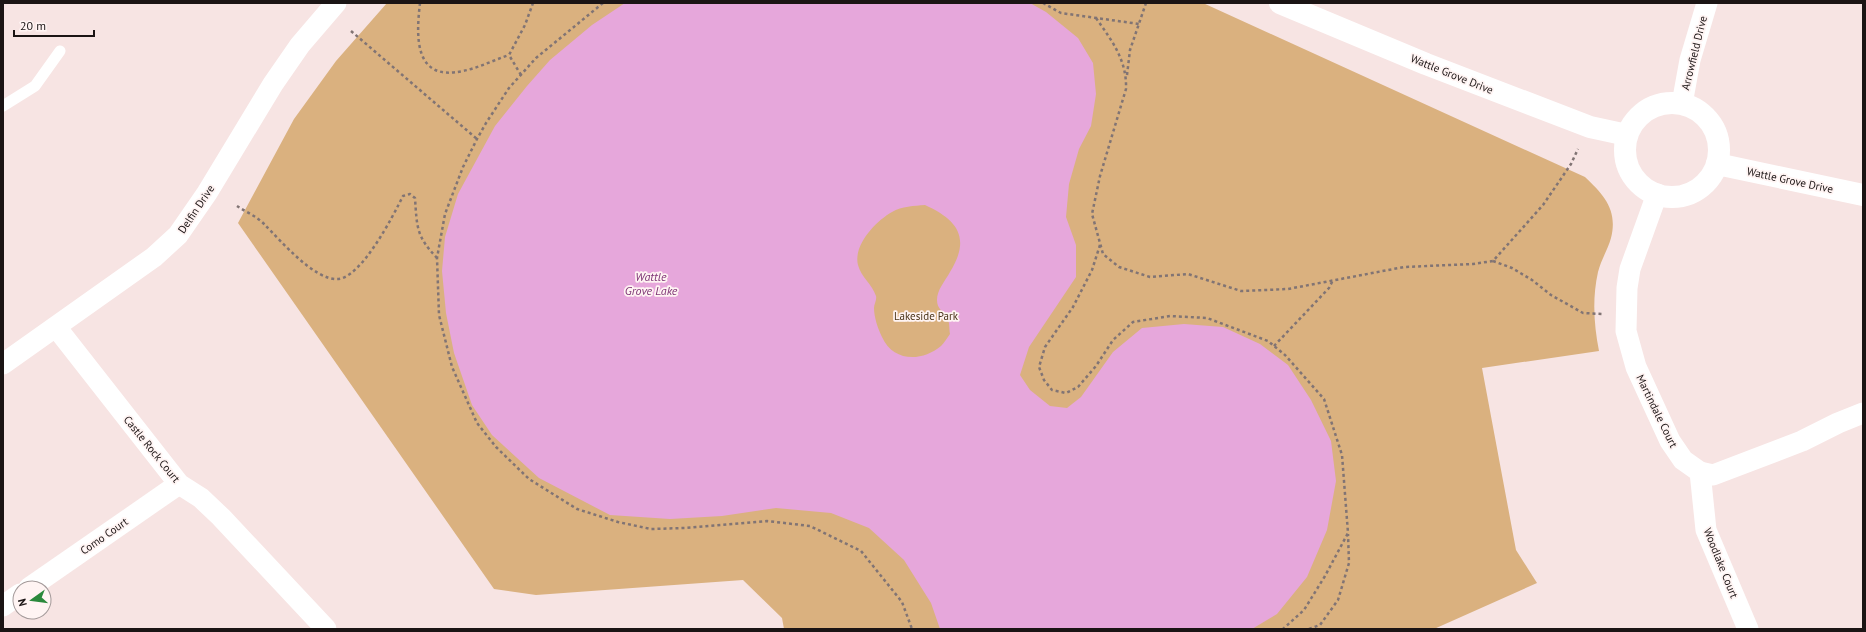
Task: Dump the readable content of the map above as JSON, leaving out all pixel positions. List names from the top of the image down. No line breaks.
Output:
{"streets":{"street":["Arrowfield Drive","Wattle Grove Drive","Delfin Drive","Martindale Court","Castle Rock Court","Como Court","Woodlake Court"]},"crossings":[["Arrowfield Drive","Wattle Grove Drive"],["Arrowfield Drive","Martindale Court"],["Wattle Grove Drive","Martindale Court"],["Delfin Drive","Castle Rock Court"],["Martindale Court","Woodlake Court"],["Castle Rock Court","Como Court"]],"water":["Wattle Grove Lake"],"parks":["Lakeside Park"],"scale_bar":"20 m","north":"left"}
